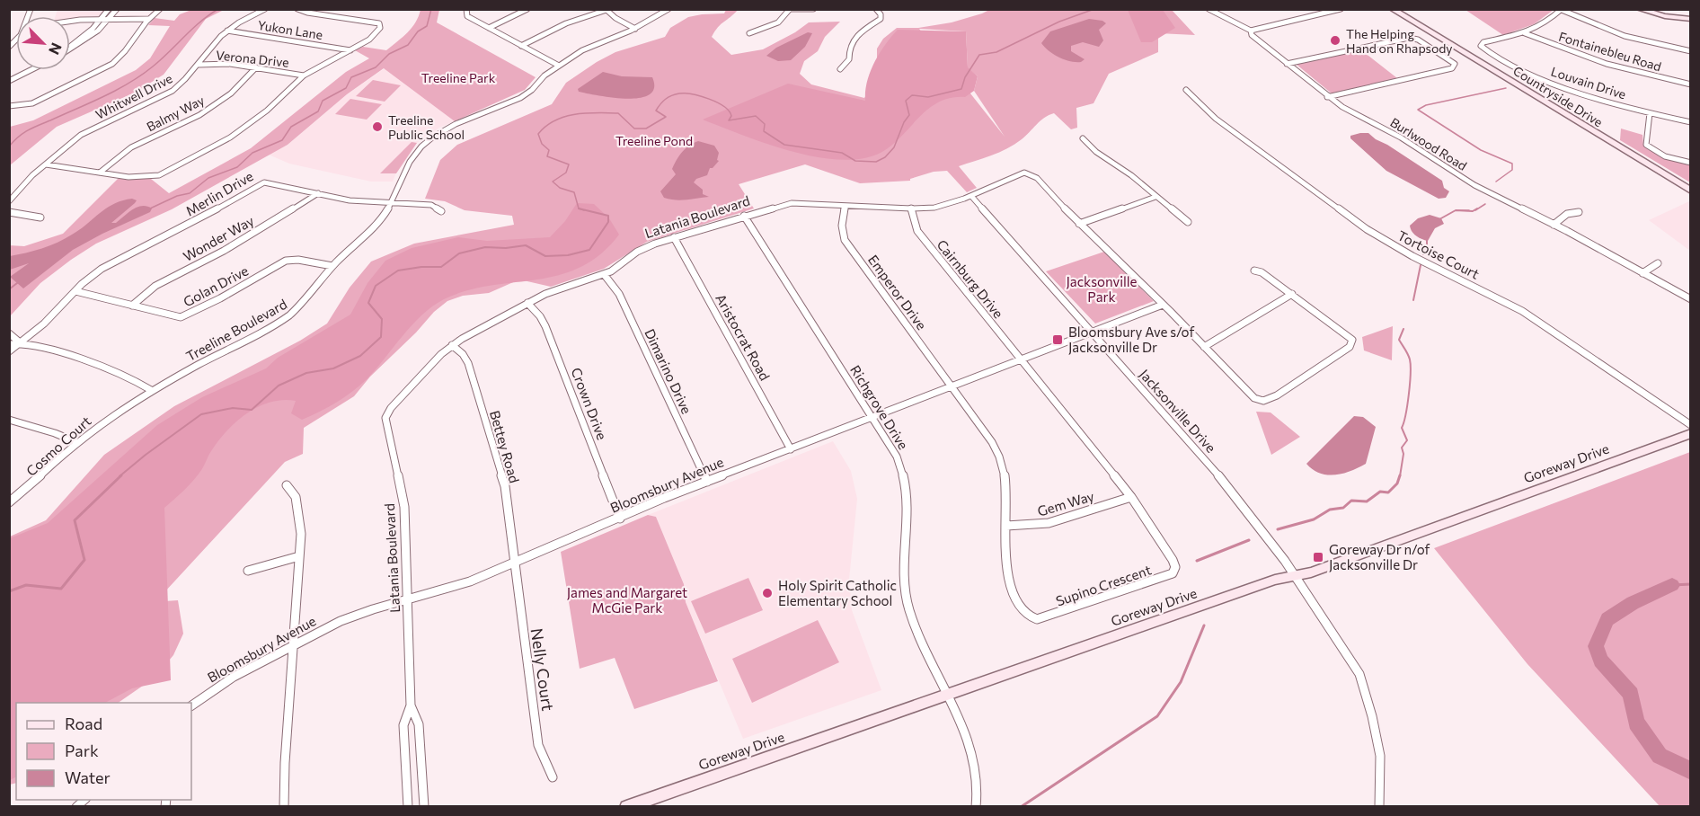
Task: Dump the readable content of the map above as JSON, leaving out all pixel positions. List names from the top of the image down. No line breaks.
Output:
{"streets":{"street":["Yukon Lane","Fontainebleu Road","Verona Drive","Louvain Drive","Whitwell Drive","Countryside Drive","Balmy Way","Burlwood Road","Merlin Drive","Latania Boulevard","Wonder Way","Tortoise Court","Cairnburg Drive","Golan Drive","Emperor Drive","Treeline Boulevard","Aristocrat Road","Dimarino Drive","Crown Drive","Richgrove Drive","Jacksonville Drive","Cosmo Court","Bettey Road","Goreway Drive","Bloomsbury Avenue","Gem Way","Supino Crescent","Nelly Court"]},"crossings":[["Yukon Lane","Whitwell Drive"],["Fontainebleu Road","Louvain Drive"],["Verona Drive","Whitwell Drive"],["Verona Drive","Balmy Way"],["Merlin Drive","Wonder Way"],["Merlin Drive","Golan Drive"],["Merlin Drive","Treeline Boulevard"],["Latania Boulevard","Cairnburg Drive"],["Latania Boulevard","Emperor Drive"],["Latania Boulevard","Aristocrat Road"],["Latania Boulevard","Dimarino Drive"],["Latania Boulevard","Crown Drive"],["Latania Boulevard","Richgrove Drive"],["Latania Boulevard","Jacksonville Drive"],["Latania Boulevard","Bettey Road"],["Latania Boulevard","Bloomsbury Avenue"],["Wonder Way","Golan Drive"],["Cairnburg Drive","Bloomsbury Avenue"],["Cairnburg Drive","Supino Crescent"],["Golan Drive","Treeline Boulevard"],["Emperor Drive","Bloomsbury Avenue"],["Emperor Drive","Supino Crescent"],["Treeline Boulevard","Cosmo Court"],["Aristocrat Road","Bloomsbury Avenue"],["Dimarino Drive","Bloomsbury Avenue"],["Crown Drive","Bloomsbury Avenue"],["Richgrove Drive","Goreway Drive"],["Richgrove Drive","Bloomsbury Avenue"],["Jacksonville Drive","Goreway Drive"],["Jacksonville Drive","Bloomsbury Avenue"],["Bettey Road","Bloomsbury Avenue"],["Bettey Road","Nelly Court"],["Bloomsbury Avenue","Supino Crescent"],["Bloomsbury Avenue","Nelly Court"],["Gem Way","Supino Crescent"]],"parks":["Treeline Park","Treeline Pond","Jacksonville Park","James and Margaret McGie Park"],"places":{"other":["The Helping Hand on Rhapsody","Treeline Public School","Holy Spirit Catholic Elementary School"],"transit":["Bloomsbury Ave s/of Jacksonville Dr","Goreway Dr n/of Jacksonville Dr"]},"legend":["Road","Park","Water"],"north":"bottom right"}
